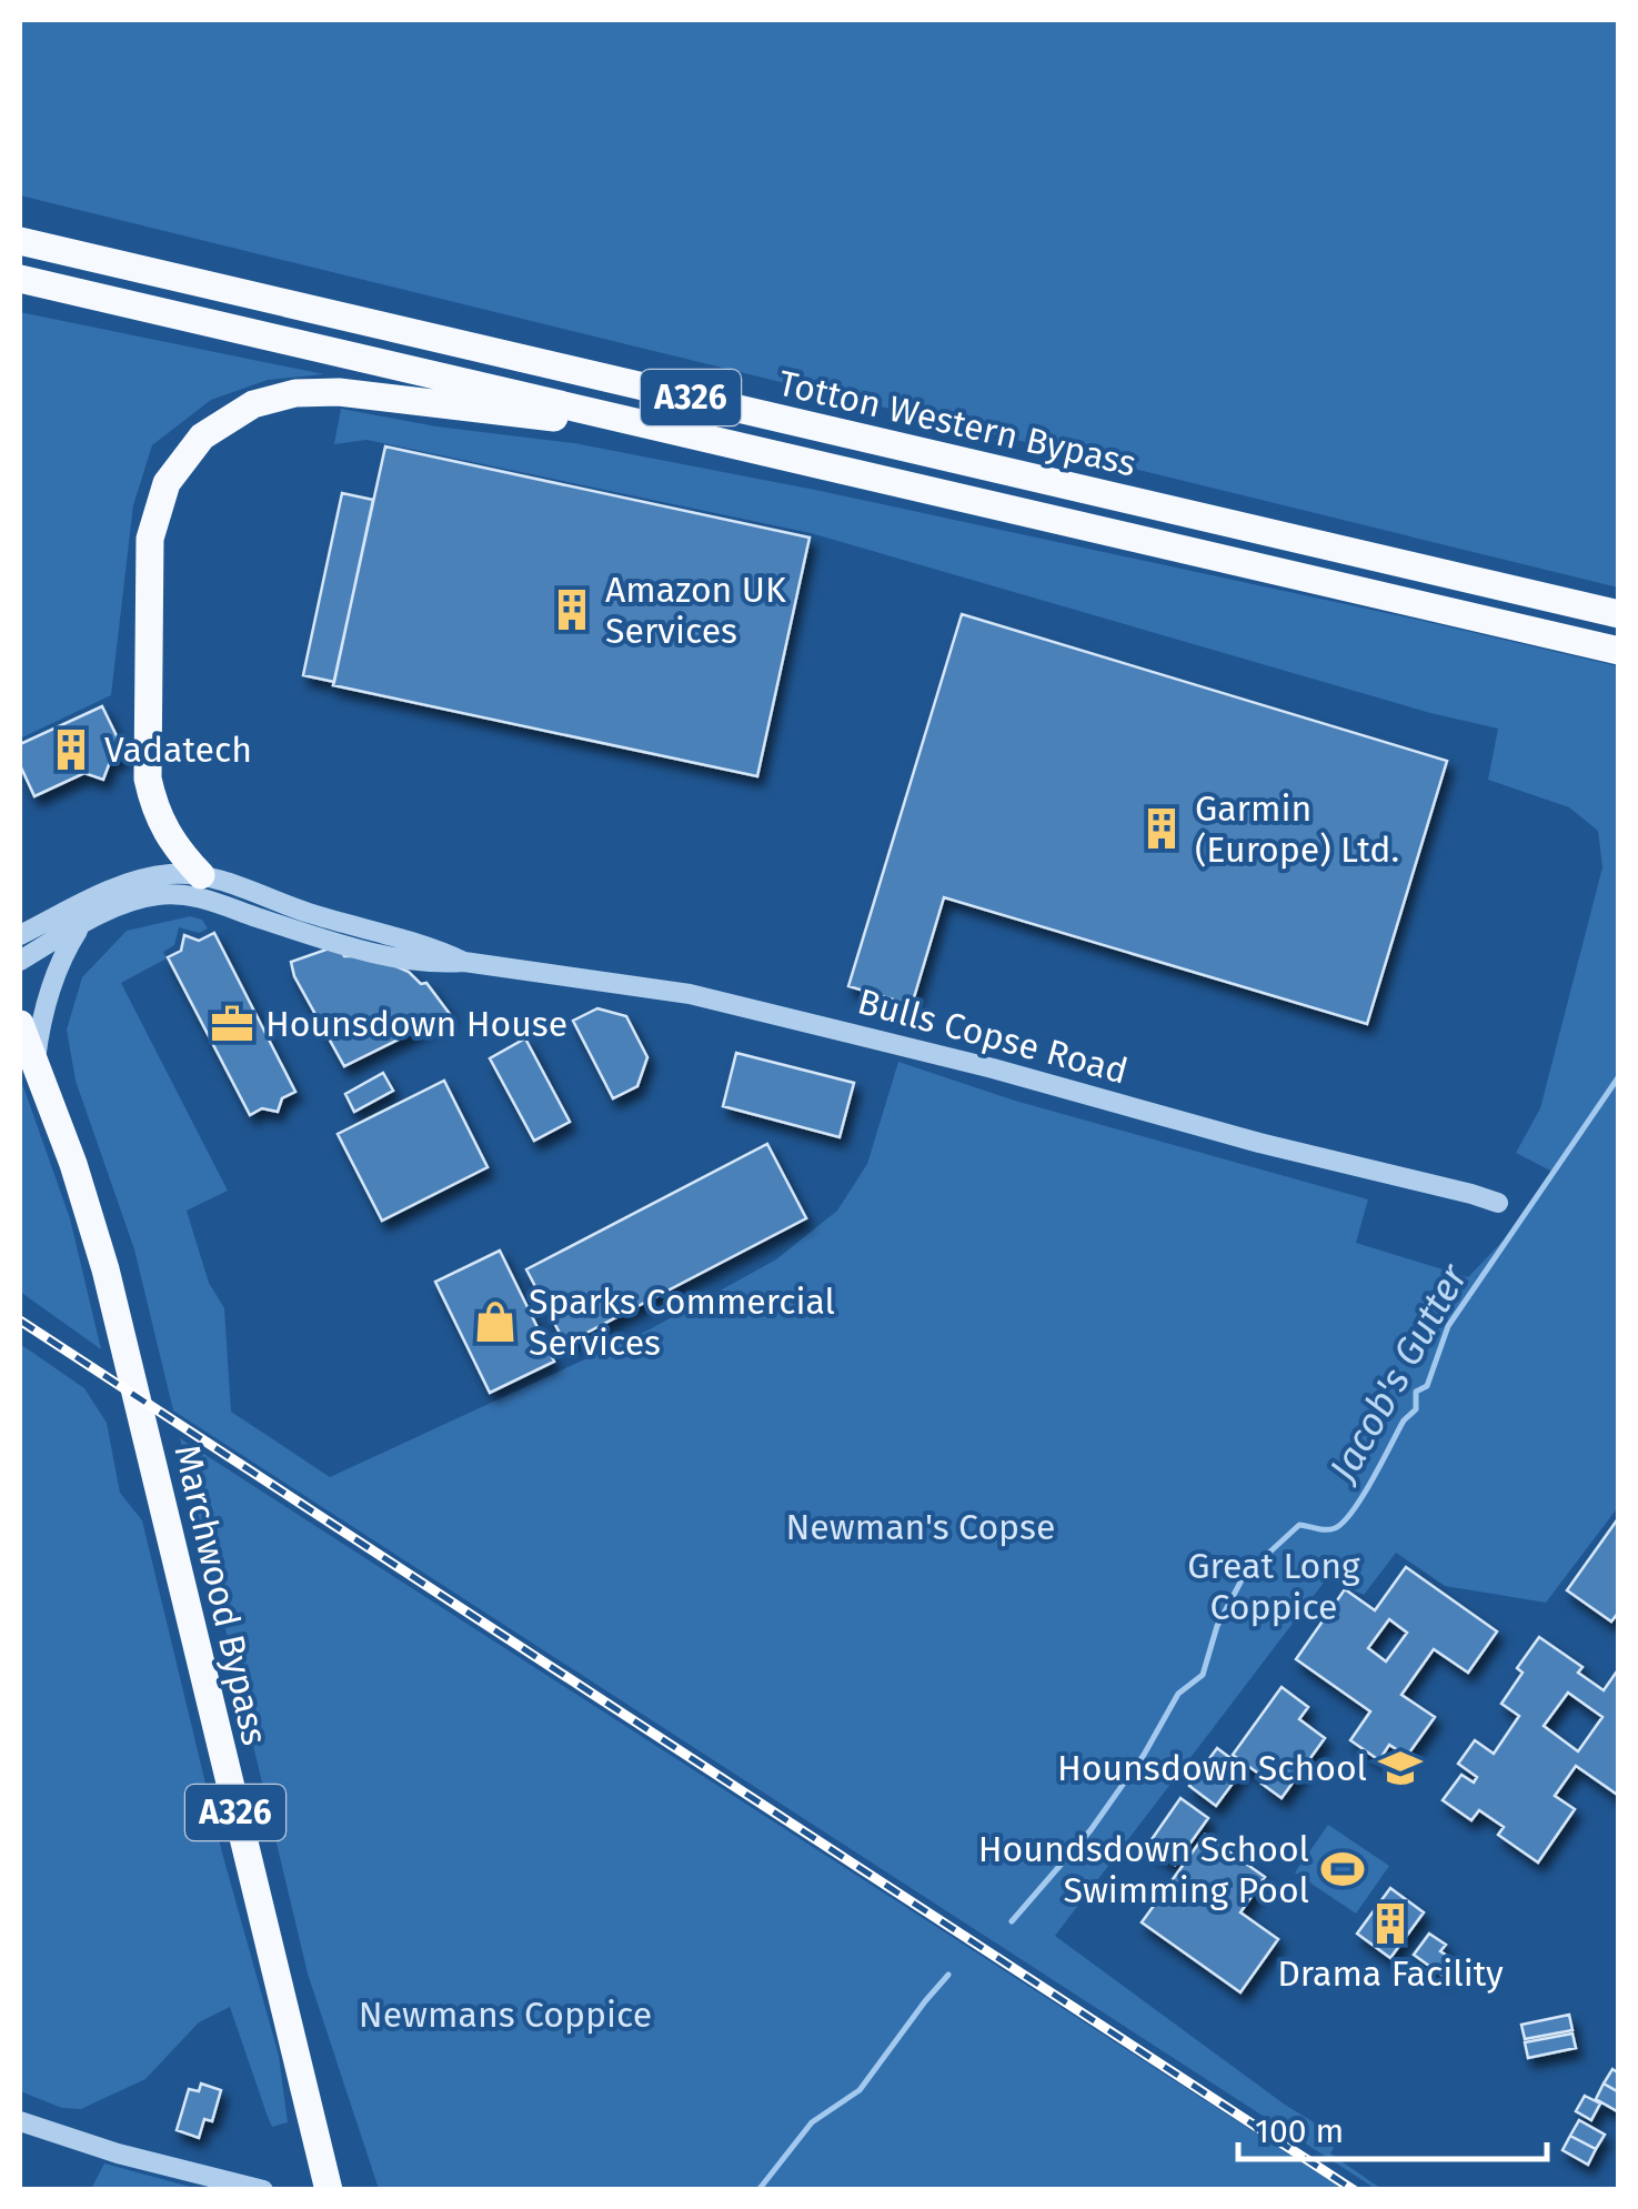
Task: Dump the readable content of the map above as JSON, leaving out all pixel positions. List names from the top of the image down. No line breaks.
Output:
{"streets":{"main road":["A326","Totton Western Bypass","Marchwood Bypass"],"street":["Bulls Copse Road"]},"water":["Jacob's Gutter"],"parks":["Newman's Copse","Great Long Coppice","Newmans Coppice"],"places":{"building":["Amazon UK Services","Vadatech","Garmin (Europe) Ltd.","Drama Facility"],"office":["Hounsdown House"],"shop":["Sparks Commercial Services"],"school or university":["Hounsdown School"],"sports":["Houndsdown School Swimming Pool"]},"scale_bar":"100 m"}
